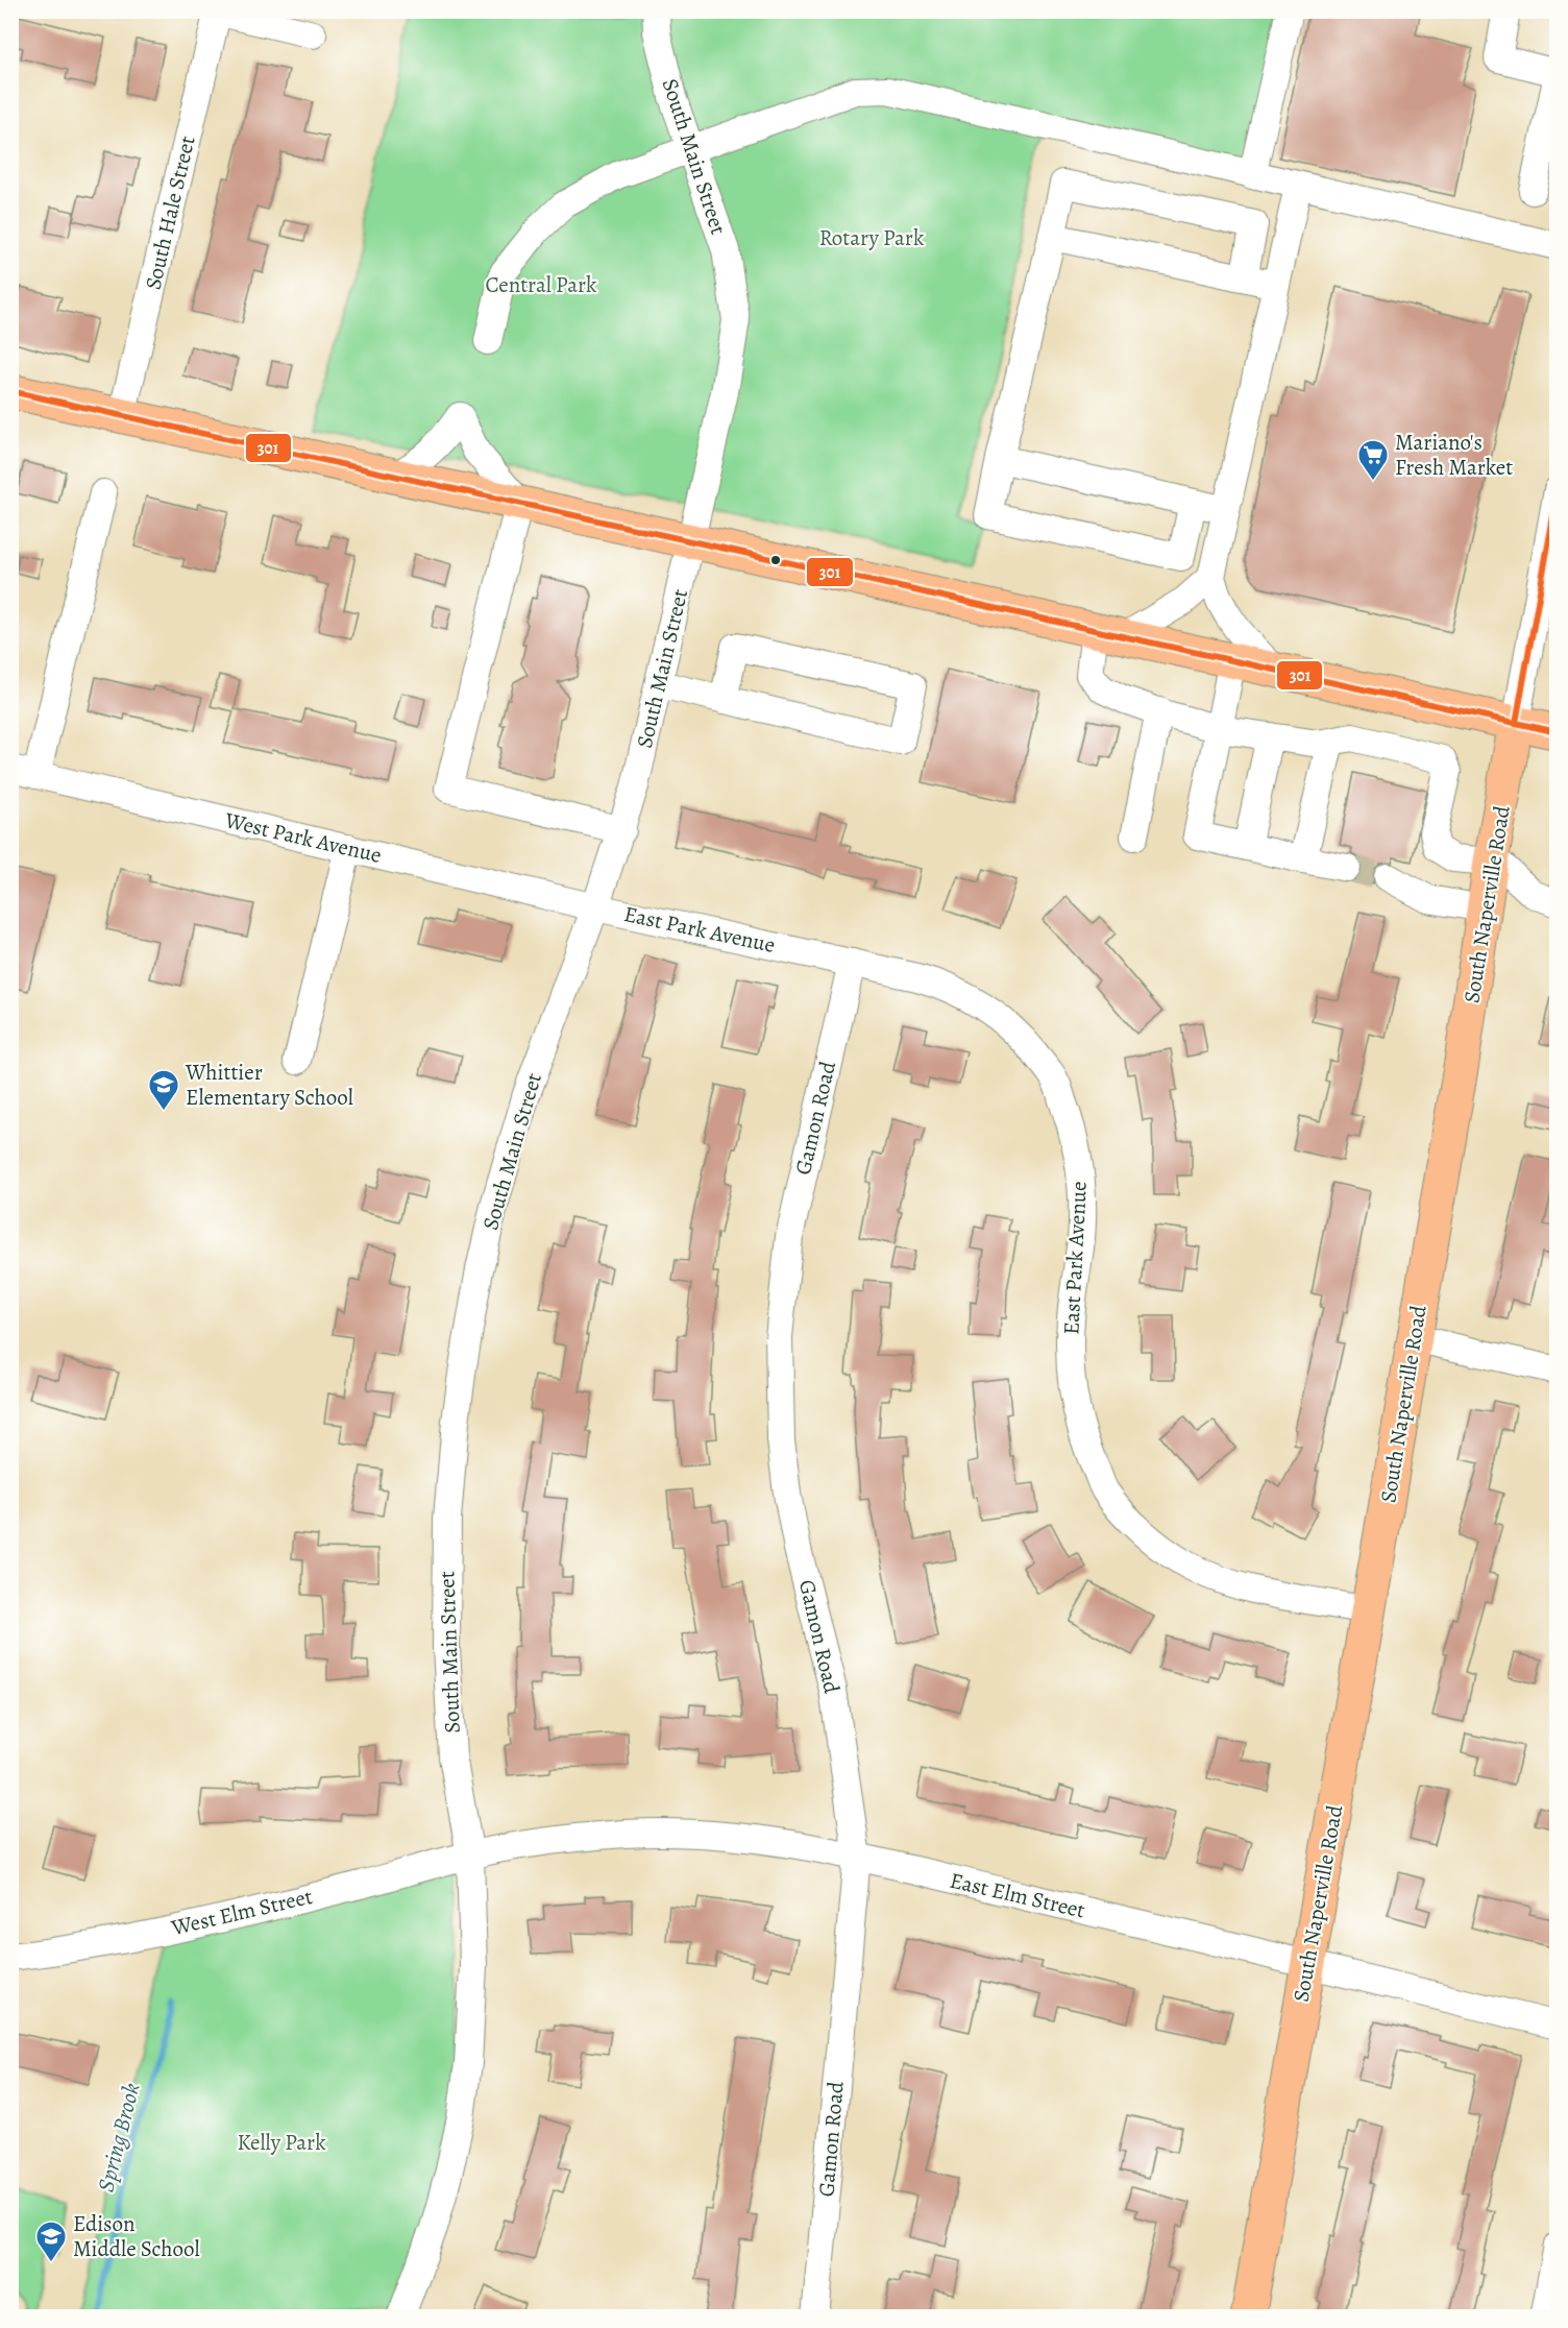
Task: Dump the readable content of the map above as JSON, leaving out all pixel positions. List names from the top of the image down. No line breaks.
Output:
{"streets":{"main road":["South Naperville Road"],"street":["South Main Street","South Hale Street","West Park Avenue","East Park Avenue","Gamon Road","East Elm Street","West Elm Street"]},"crossings":[["South Main Street","West Park Avenue"],["South Main Street","East Park Avenue"],["South Main Street","East Elm Street"],["South Main Street","West Elm Street"],["West Park Avenue","East Park Avenue"],["South Naperville Road","East Park Avenue"],["South Naperville Road","East Elm Street"],["East Park Avenue","Gamon Road"],["Gamon Road","East Elm Street"],["East Elm Street","West Elm Street"]],"water":["Spring Brook"],"parks":["Rotary Park","Central Park","Kelly Park"],"places":{"supermarket":["Mariano's Fresh Market"],"school or university":["Whittier Elementary School","Edison Middle School"]},"lines":["transit line 301"]}
